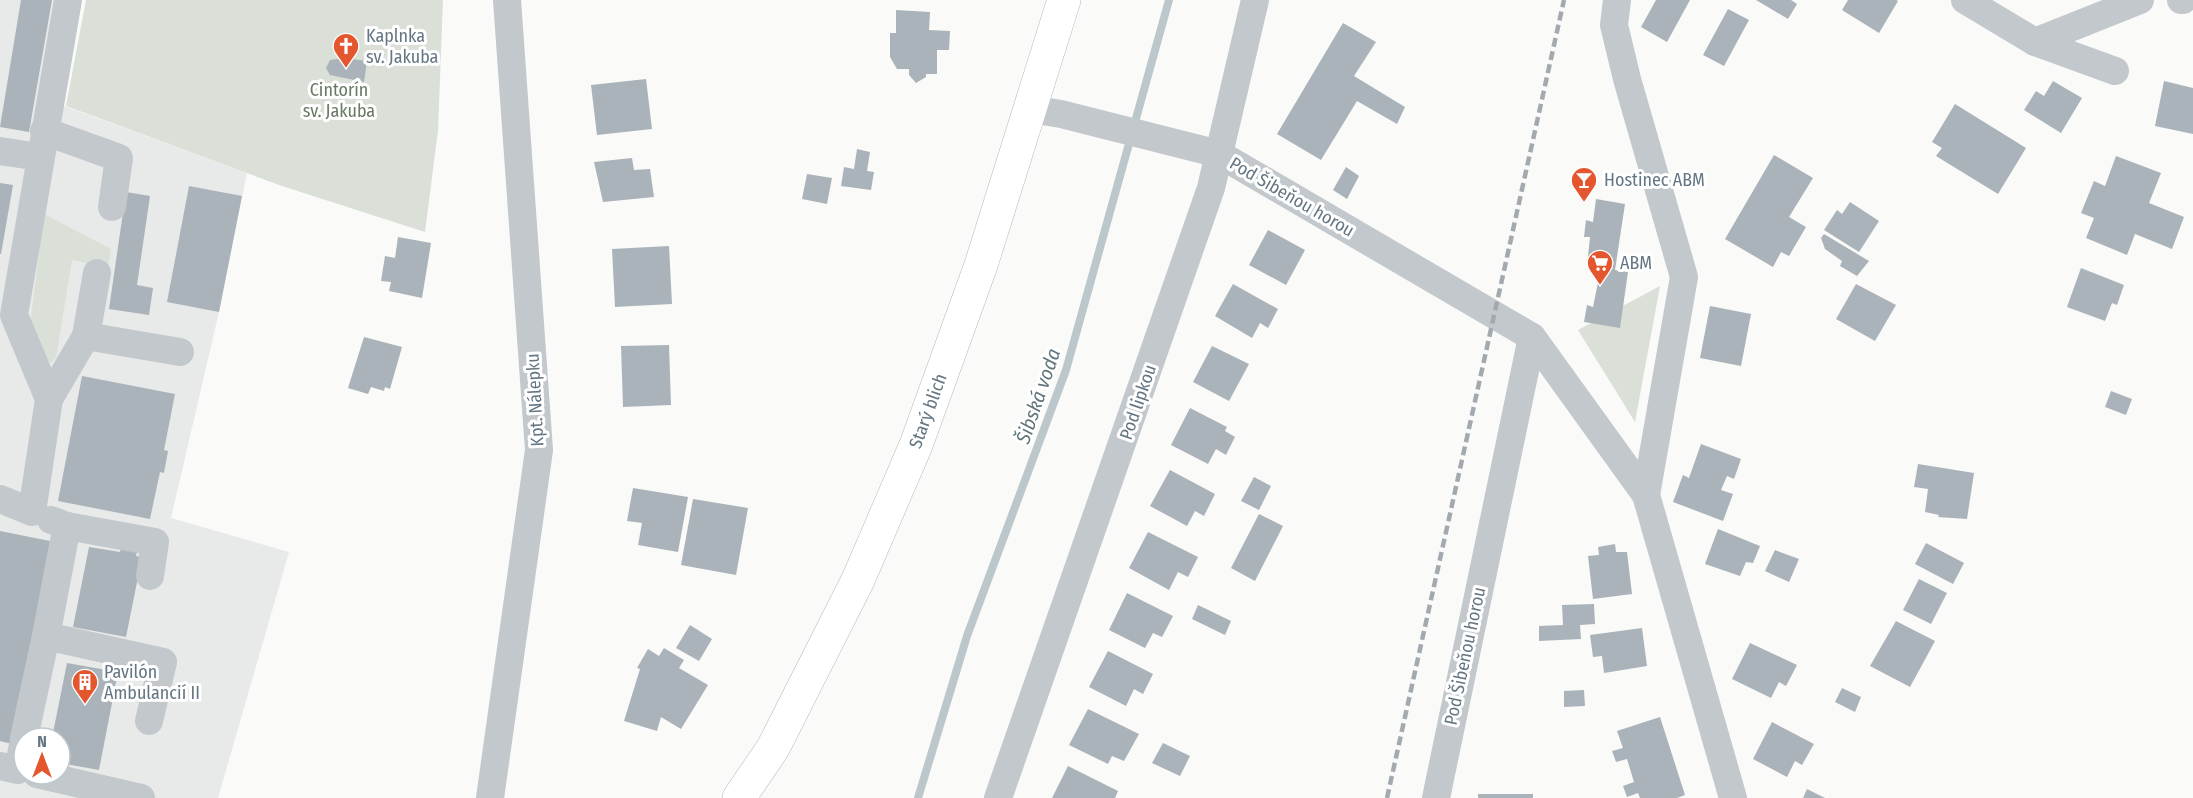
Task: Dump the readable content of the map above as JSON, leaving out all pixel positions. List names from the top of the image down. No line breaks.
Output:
{"streets":{"main road":["Starý blich"],"street":["Pod Šibeňou horou","Kpt. Nálepku","Pod lipkou"]},"crossings":[["Pod Šibeňou horou","Pod lipkou"],["Pod Šibeňou horou","Starý blich"]],"water":["Šibská voda"],"parks":["Cintorín sv. Jakuba"],"places":{"church":["Kaplnka sv. Jakuba"],"bar":["Hostinec ABM"],"supermarket":["ABM"],"building":["Pavilón Ambulancií II"]},"north":"top"}
